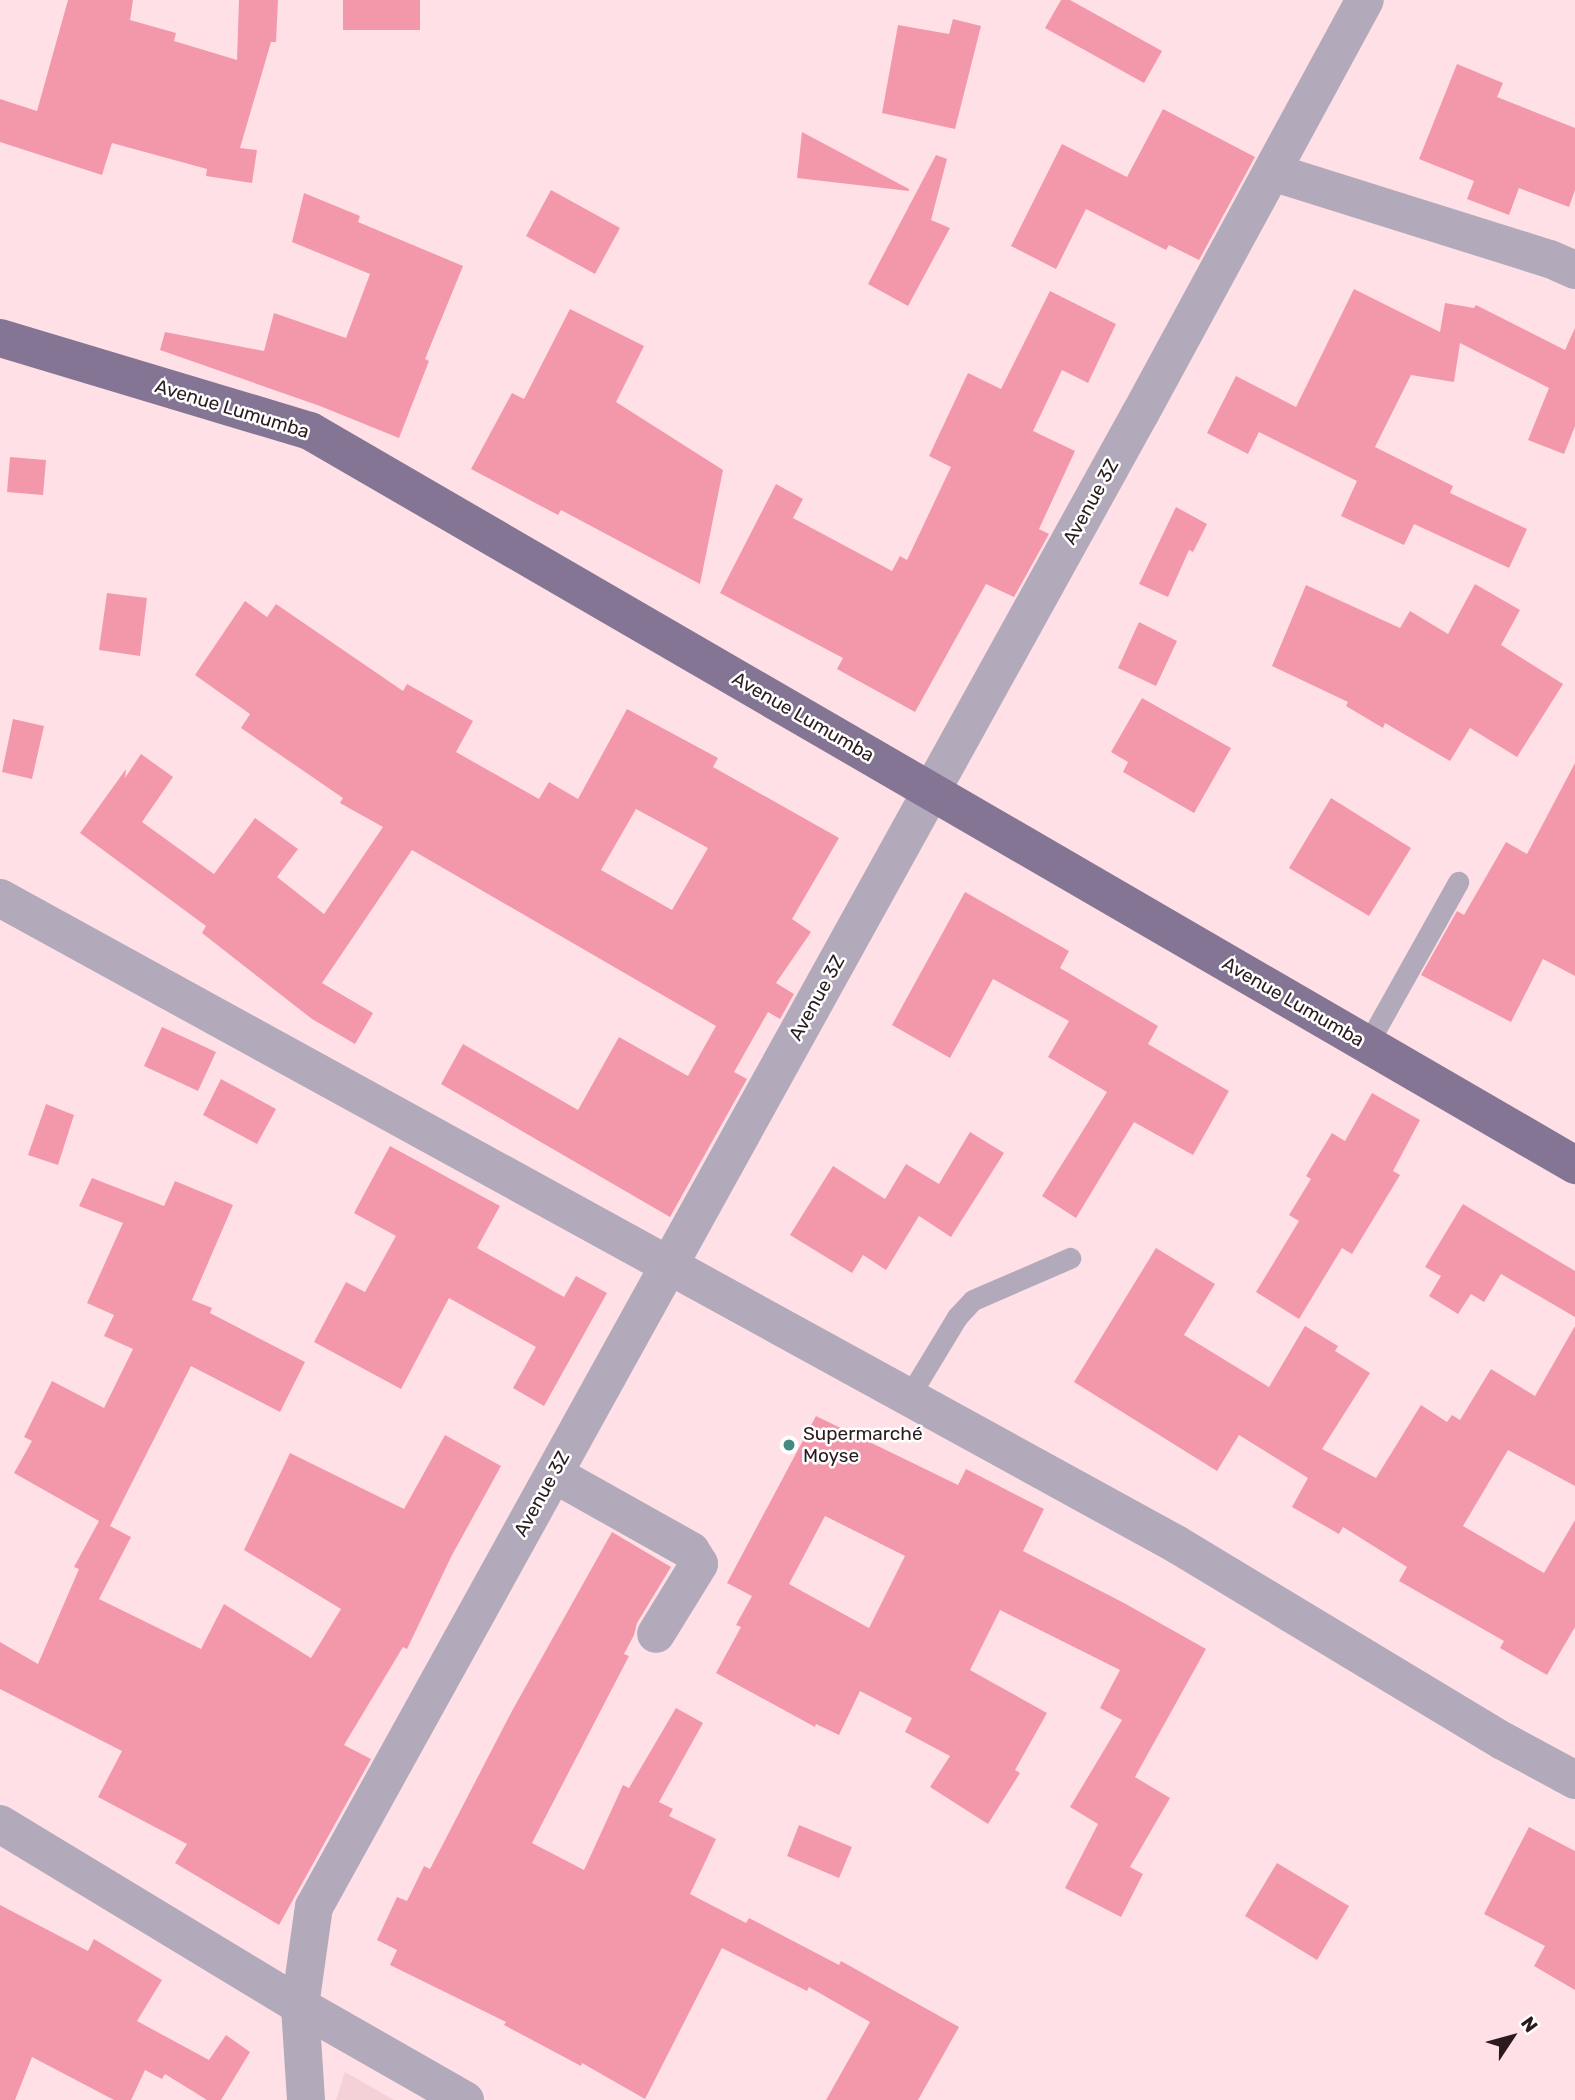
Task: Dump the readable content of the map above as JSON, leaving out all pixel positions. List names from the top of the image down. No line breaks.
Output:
{"streets":{"main road":["Avenue Lumumba"],"street":["Avenue 3Z"]},"crossings":[["Avenue Lumumba","Avenue 3Z"]],"places":["Supermarché Moyse"],"north":"top right"}
